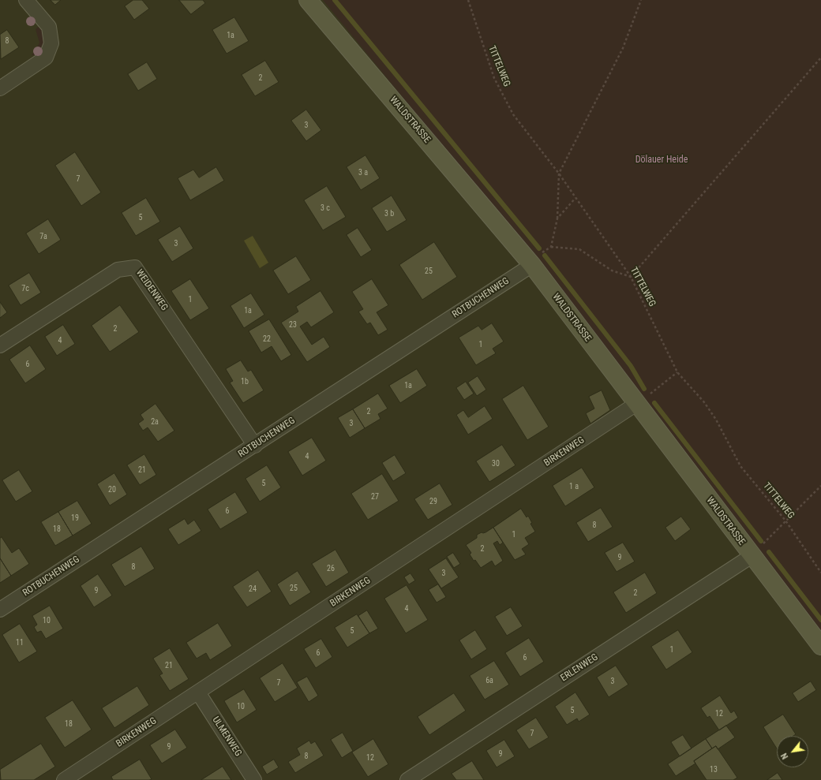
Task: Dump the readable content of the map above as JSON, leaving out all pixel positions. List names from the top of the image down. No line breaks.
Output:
{"streets":{"main road":["WALDSTRASSE"],"street":["WEIDENWEG","ROTBUCHENWEG","BIRKENWEG","ERLENWEG","ULMENWEG"],"path":["TITTELWEG"]},"crossings":[["WALDSTRASSE","ROTBUCHENWEG"],["WALDSTRASSE","BIRKENWEG"],["WALDSTRASSE","ERLENWEG"],["WEIDENWEG","ROTBUCHENWEG"],["BIRKENWEG","ULMENWEG"]],"parks":["Dölauer Heide"],"house_numbers":["1a","8","2","3","3 a","7","3 c","3 b","5","7a","3","25","7c","1","1a","23","2","22","4","1","6","1b","1a","2","2a","3","4","30","21","5","1 a","20","27","29","6","19","8","18","1","2","9","8","26","3","25","24","9","2","4","10","5","11","1","6","6","21","6a","3","7","10","5","12","18","7","9","9","8","12","13"],"north":"bottom left"}
